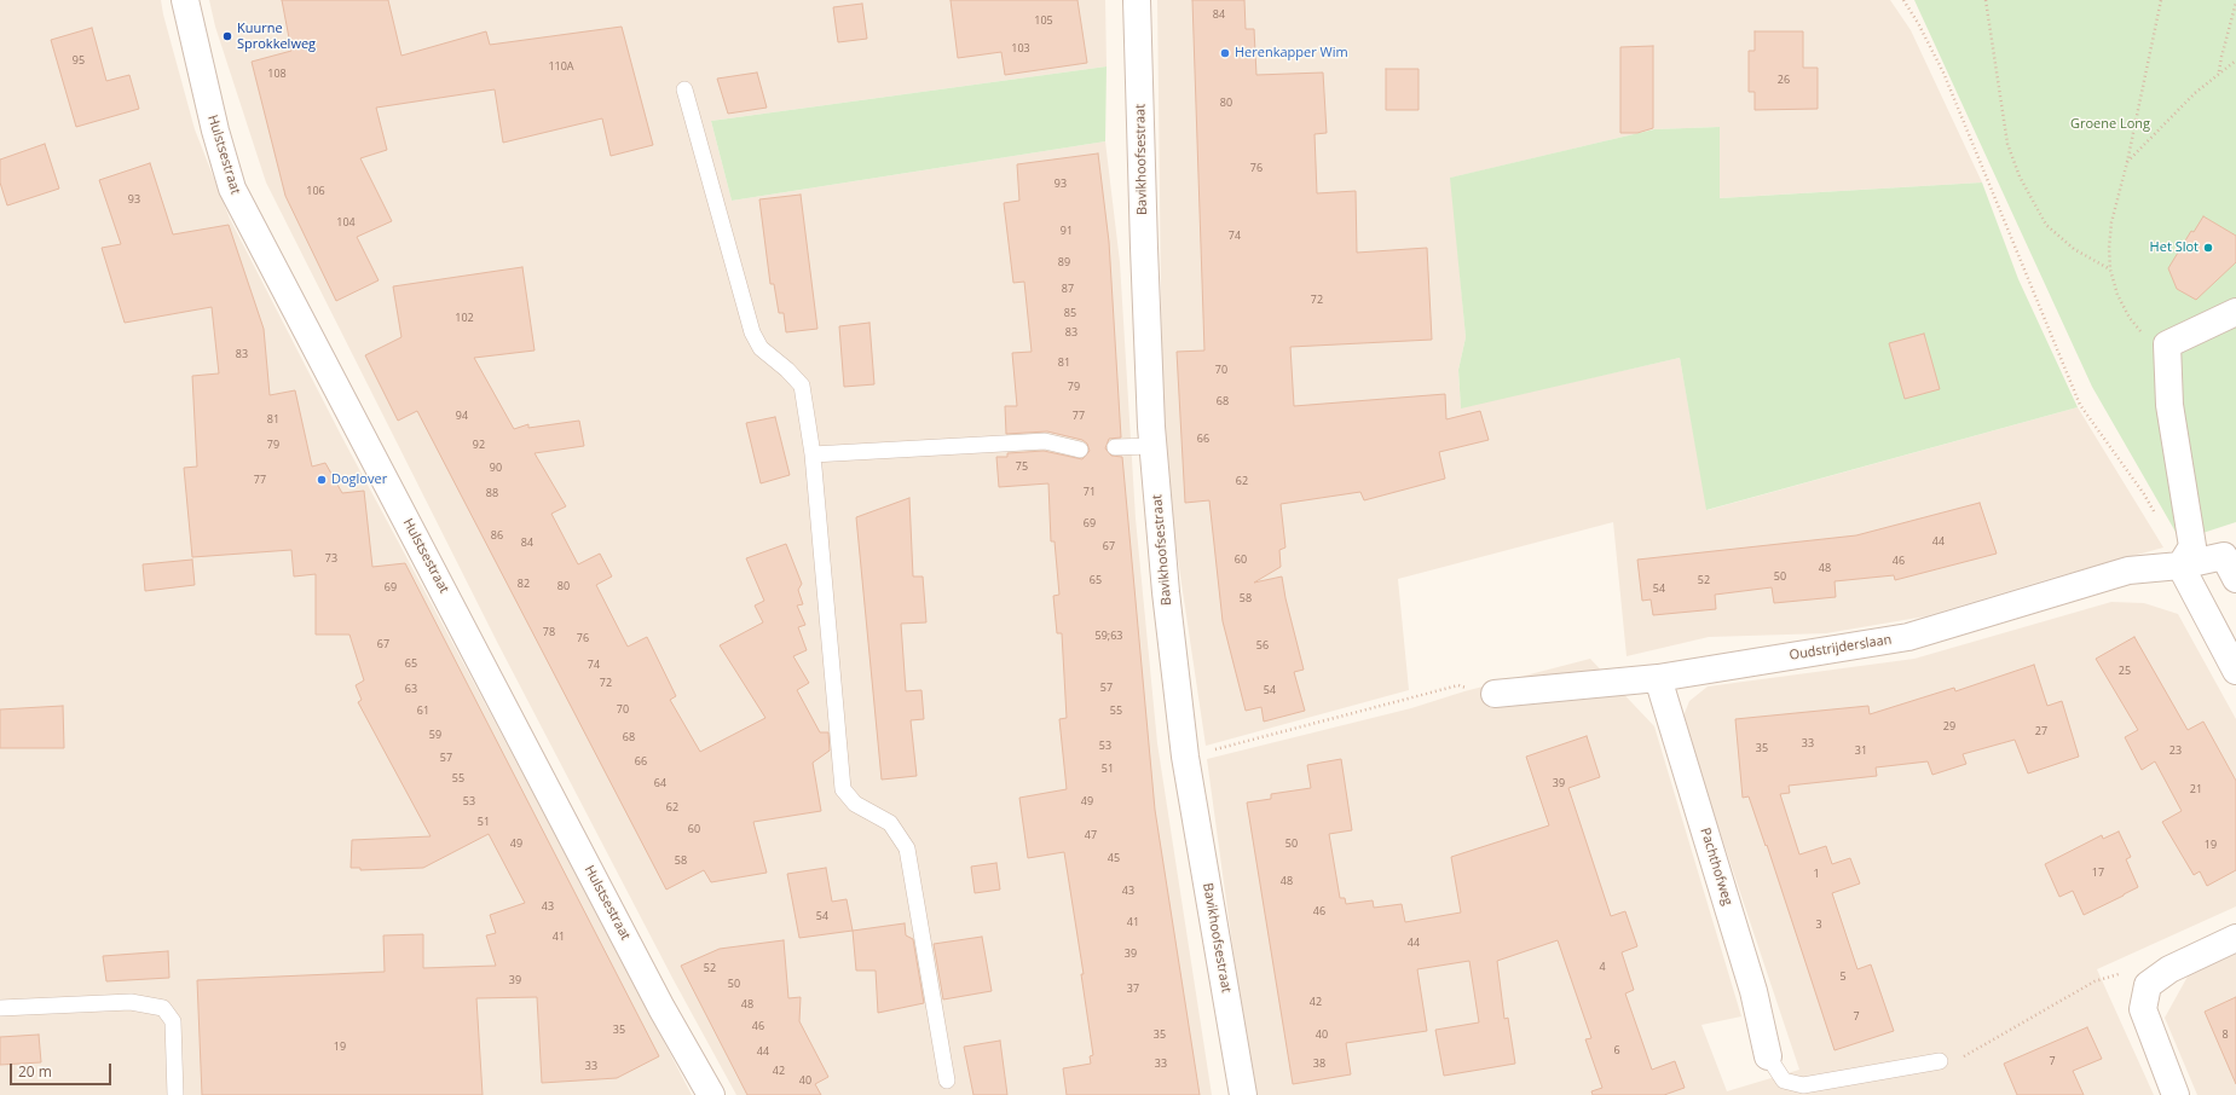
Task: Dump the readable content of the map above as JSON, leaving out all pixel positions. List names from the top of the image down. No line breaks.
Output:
{"streets":{"street":["Hulstsestraat","Bavikhoofsestraat","Oudstrijderslaan","Pachthofweg"]},"crossings":[["Oudstrijderslaan","Pachthofweg"]],"parks":["Groene Long"],"places":["Kuurne Sprokkelweg","Herenkapper Wim","Het Slot","Doglover"],"house_numbers":["84","105","103","95","110A","108","26","80","76","93","106","93","104","91","74","89","87","72","85","102","83","83","81","70","79","68","94","77","81","66","79","92","75","90","77","62","71","88","69","86","44","84","67","73","60","46","48","50","65","52","82","80","69","54","58","78","59;63","76","67","56","65","74","25","72","57","63","54","70","61","55","29","27","59","68","33","53","35","31","23","57","66","51","55","64","39","21","53","49","62","51","60","47","49","50","19","45","58","17","1","48","43","43","46","54","41","3","41","44","39","4","52","5","39","50","37","42","48","7","46","35","35","40","8","19","6","44","7","33","38","33","42","40"],"scale_bar":"20 m"}
